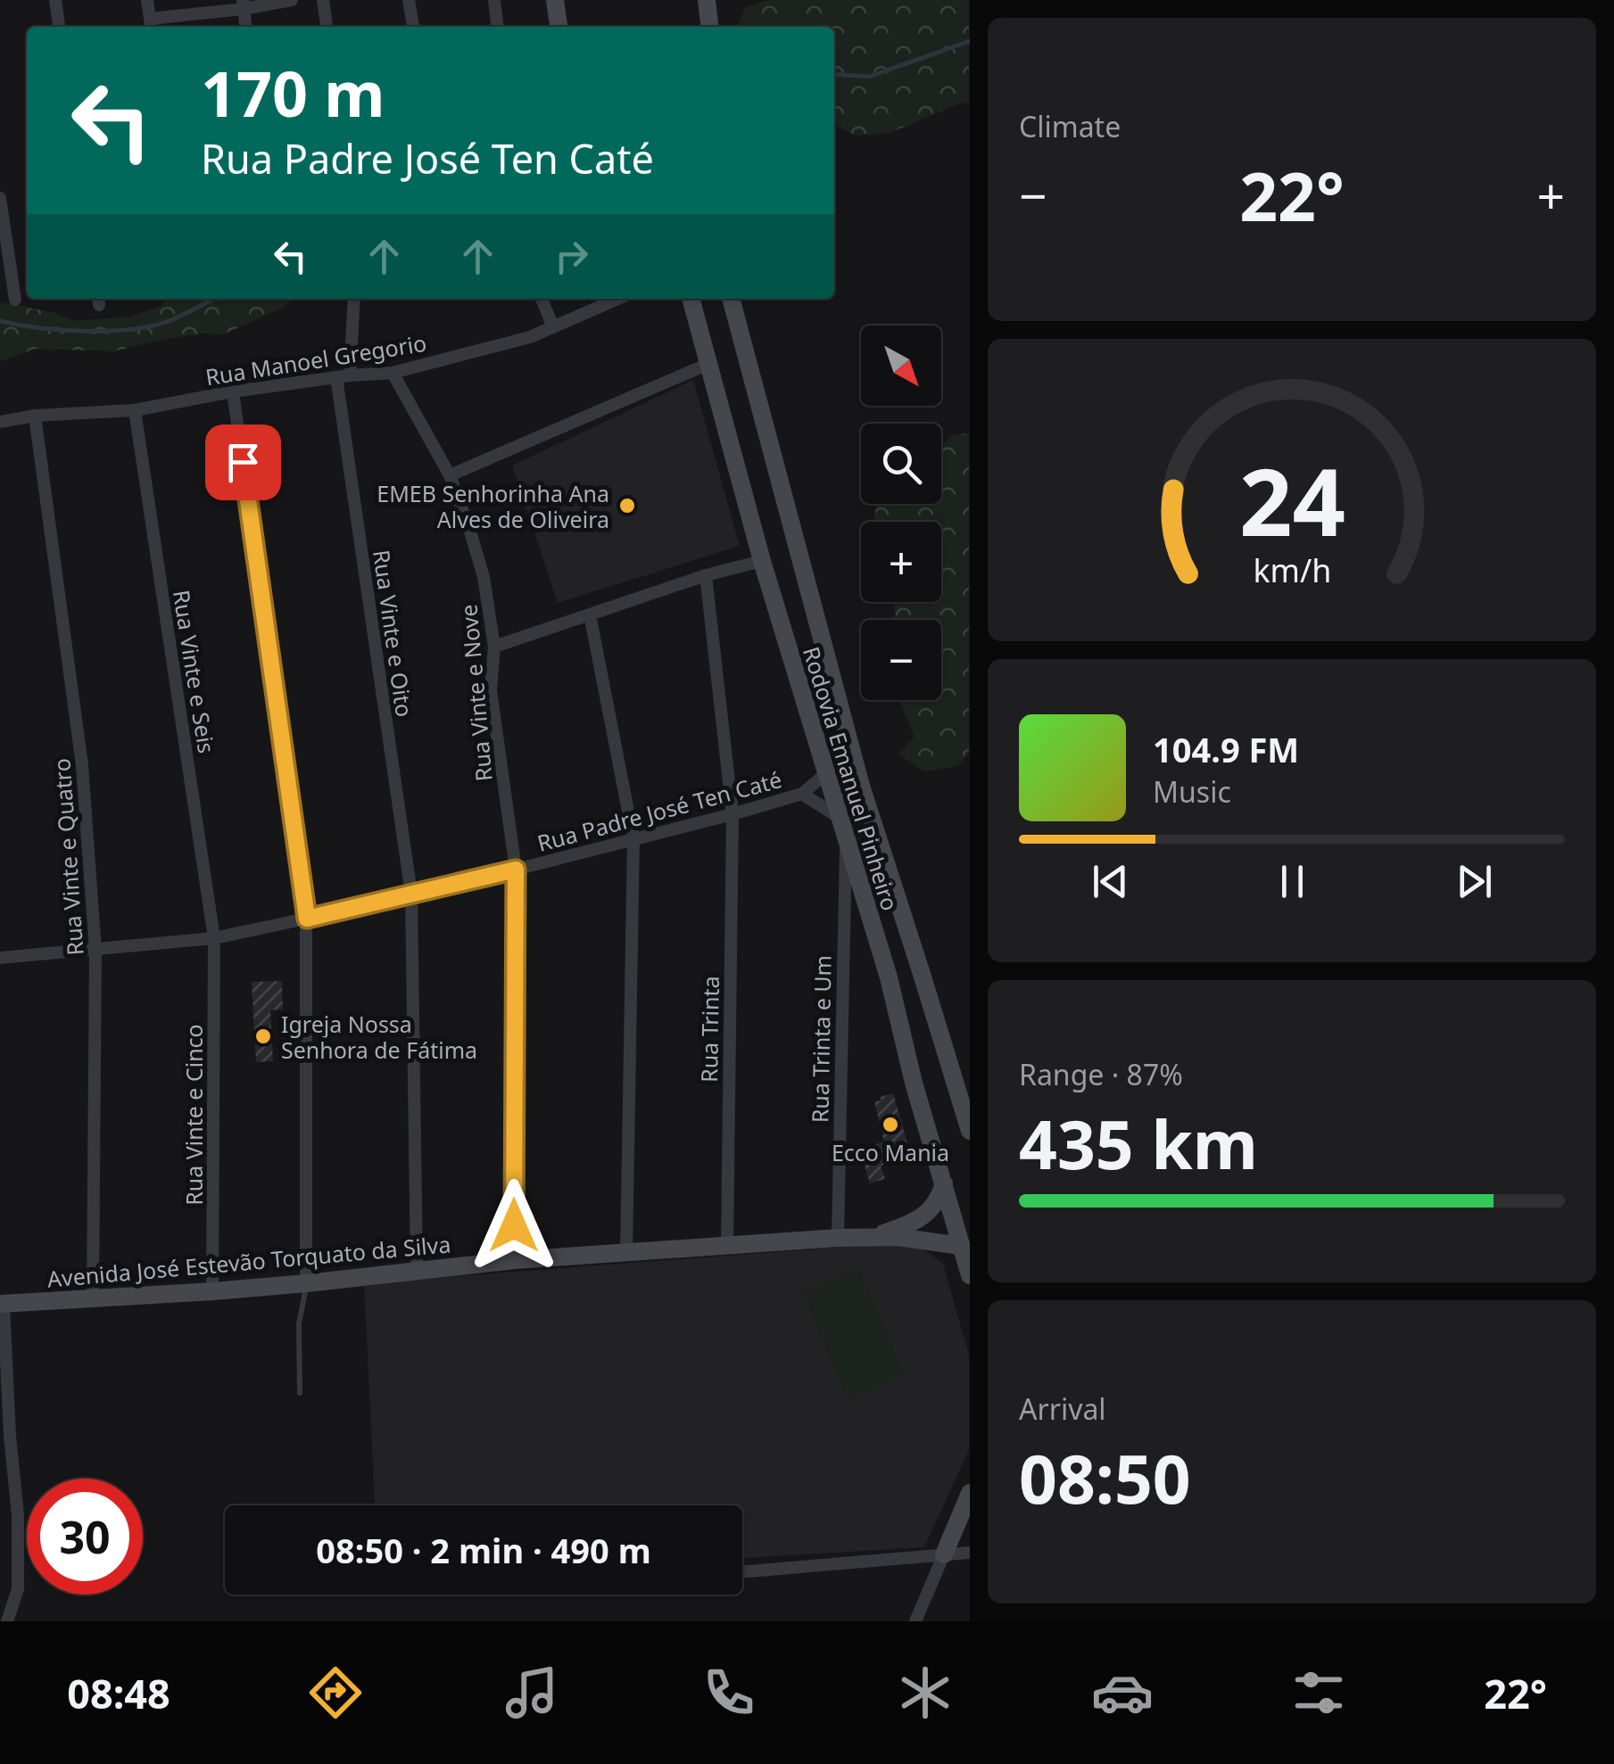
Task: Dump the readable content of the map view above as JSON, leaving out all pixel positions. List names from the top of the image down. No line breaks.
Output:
{"streets":{"main road":["Rodovia Emanuel Pinheiro","Avenida José Estevão Torquato da Silva"],"street":["Rua Manoel Gregorio","Rua Vinte e Oito","Rua Vinte e Seis","Rua Vinte e Nove","Rua Padre José Ten Caté","Rua Vinte e Quatro","Rua Trinta","Rua Trinta e Um","Rua Vinte e Cinco"]},"crossings":[["Rua Manoel Gregorio","Rua Vinte e Oito"],["Rua Manoel Gregorio","Rua Vinte e Seis"],["Rua Manoel Gregorio","Rua Vinte e Nove"],["Rua Manoel Gregorio","Rua Vinte e Quatro"],["Rua Vinte e Oito","Rua Padre José Ten Caté"],["Rua Vinte e Oito","Avenida José Estevão Torquato da Silva"],["Rua Vinte e Seis","Rua Padre José Ten Caté"],["Rua Vinte e Seis","Rua Vinte e Cinco"],["Rua Vinte e Nove","Rua Padre José Ten Caté"],["Rodovia Emanuel Pinheiro","Rua Trinta e Um"],["Rodovia Emanuel Pinheiro","Avenida José Estevão Torquato da Silva"],["Rua Padre José Ten Caté","Rua Vinte e Quatro"],["Rua Padre José Ten Caté","Rua Trinta"],["Rua Padre José Ten Caté","Rua Vinte e Cinco"],["Rua Vinte e Quatro","Avenida José Estevão Torquato da Silva"],["Rua Trinta","Avenida José Estevão Torquato da Silva"],["Rua Trinta e Um","Avenida José Estevão Torquato da Silva"],["Rua Vinte e Cinco","Avenida José Estevão Torquato da Silva"]],"places":["EMEB Senhorinha Ana Alves de Oliveira","Igreja Nossa Senhora de Fátima","Ecco Mania"],"north":"bottom right","page":{"tile":["Climate",["Range · 87%","435 km"],["Arrival","08:50"]],"turn":["170 m","Rua Padre José Ten Caté"],"heat":["−","22°","+"],"map_buttons":["+","−"],"song":["104.9 FM","Music"],"limit":"30","trip":"08:50 · 2 min · 490 m","tabs":["08:48","22°"],"gauge":["24","km/h"]}}
